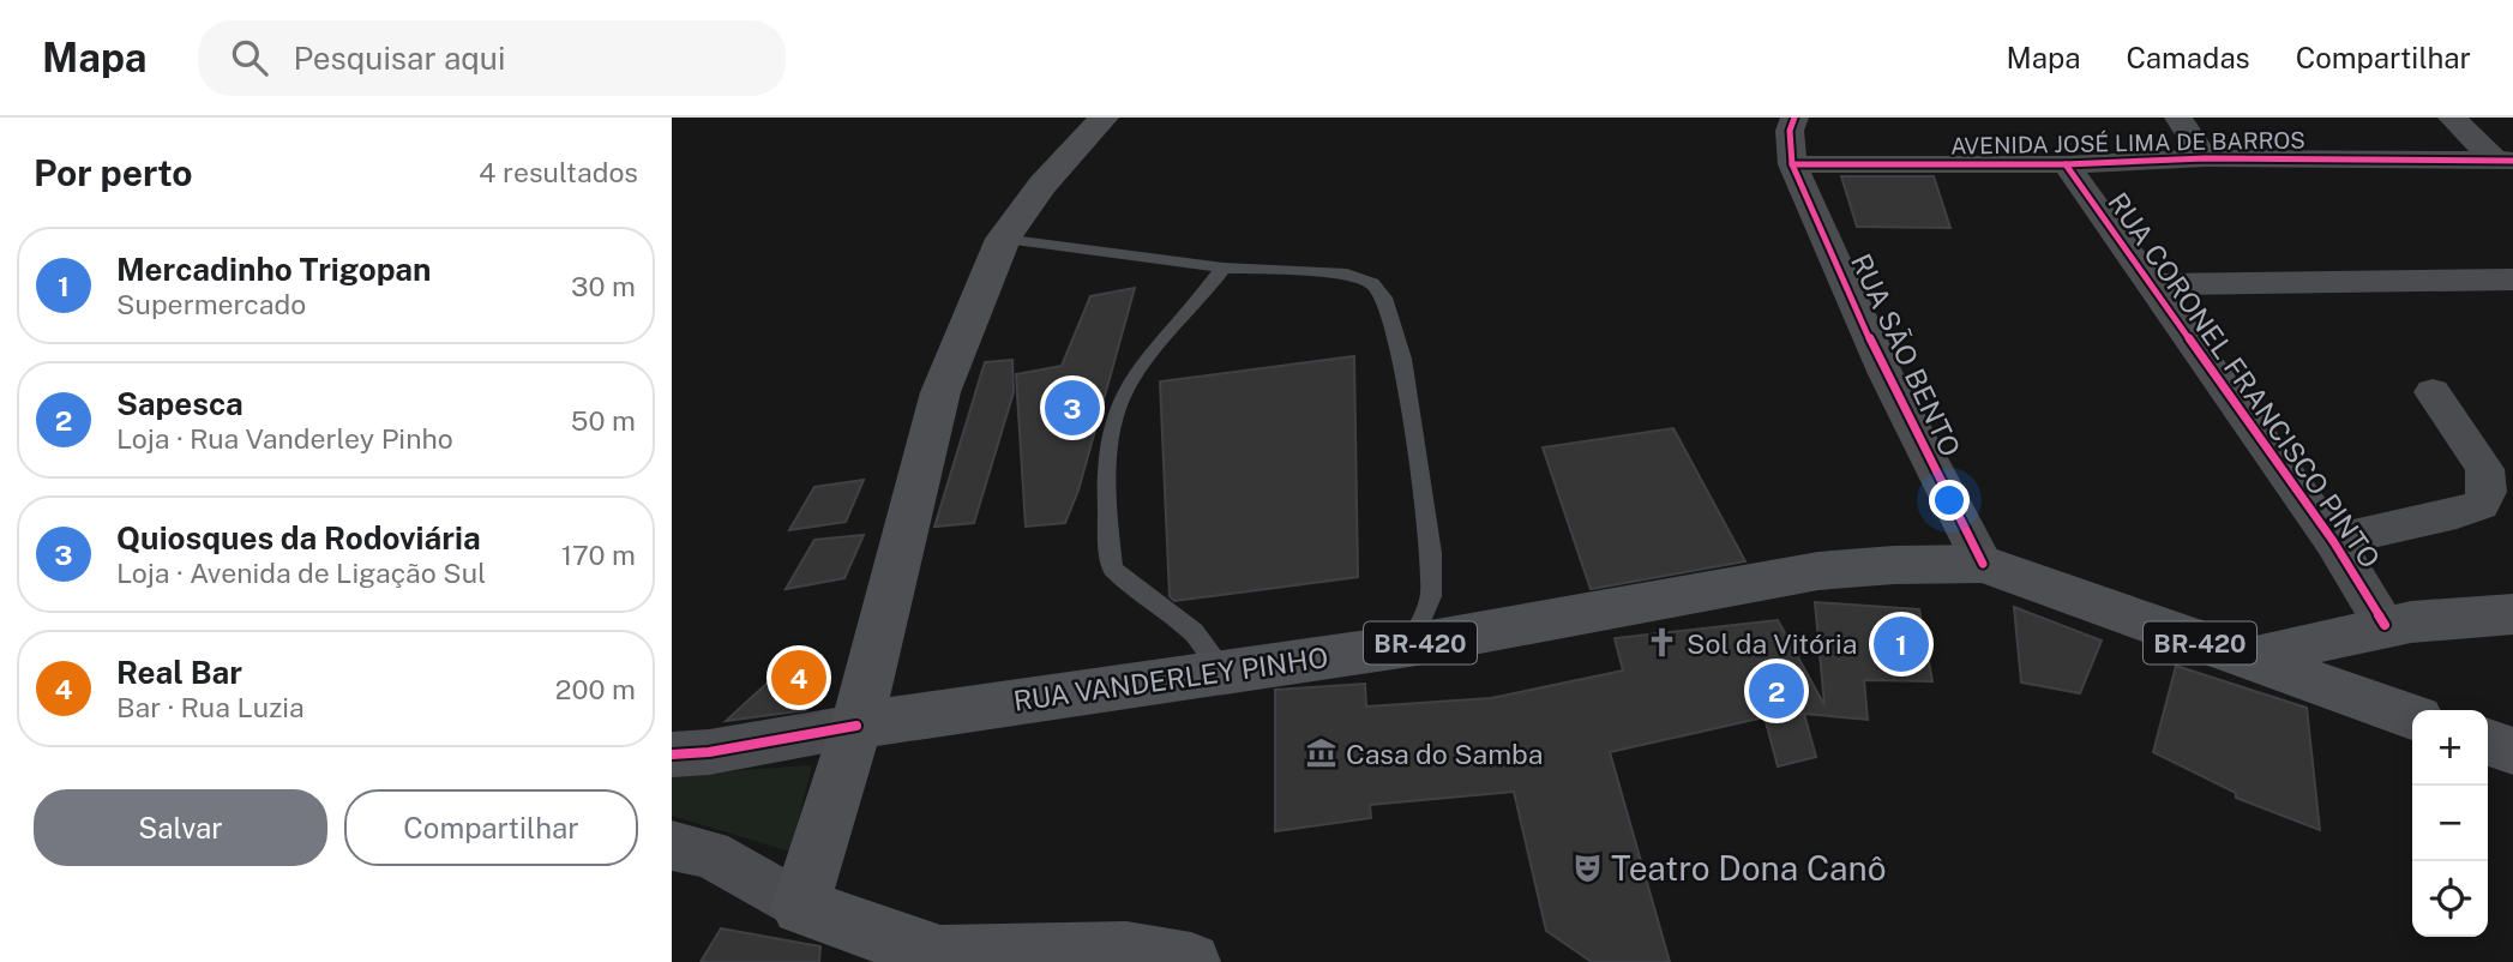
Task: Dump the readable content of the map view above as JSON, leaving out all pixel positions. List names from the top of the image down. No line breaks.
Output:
{"streets":{"main road":["BR-420","RUA VANDERLEY PINHO"],"street":["AVENIDA JOSÉ LIMA DE BARROS","RUA SÃO BENTO","RUA CORONEL FRANCISCO PINTO"]},"crossings":[["AVENIDA JOSÉ LIMA DE BARROS","RUA SÃO BENTO"],["AVENIDA JOSÉ LIMA DE BARROS","RUA CORONEL FRANCISCO PINTO"],["RUA SÃO BENTO","BR-420"],["RUA SÃO BENTO","RUA VANDERLEY PINHO"],["BR-420","RUA VANDERLEY PINHO"]],"places":{"church":["Sol da Vitória"],"museum":["Casa do Samba"],"theatre":["Teatro Dona Canô"]},"page":{"header":"Mapa","search":"Pesquisar aqui","nav":["Mapa","Camadas","Compartilhar"],"heading":["Por perto","4 resultados"],"list":[{"mark":"1","name":"Mercadinho Trigopan","note":"Supermercado","value":"30 m"},{"mark":"2","name":"Sapesca","note":"Loja · Rua Vanderley Pinho","value":"50 m"},{"mark":"3","name":"Quiosques da Rodoviária","note":"Loja · Avenida de Ligação Sul","value":"170 m"},{"mark":"4","name":"Real Bar","note":"Bar · Rua Luzia","value":"200 m"}],"pins":["3","1","4","2"],"map_buttons":["+","−"],"buttons":["Salvar","Compartilhar"]}}
